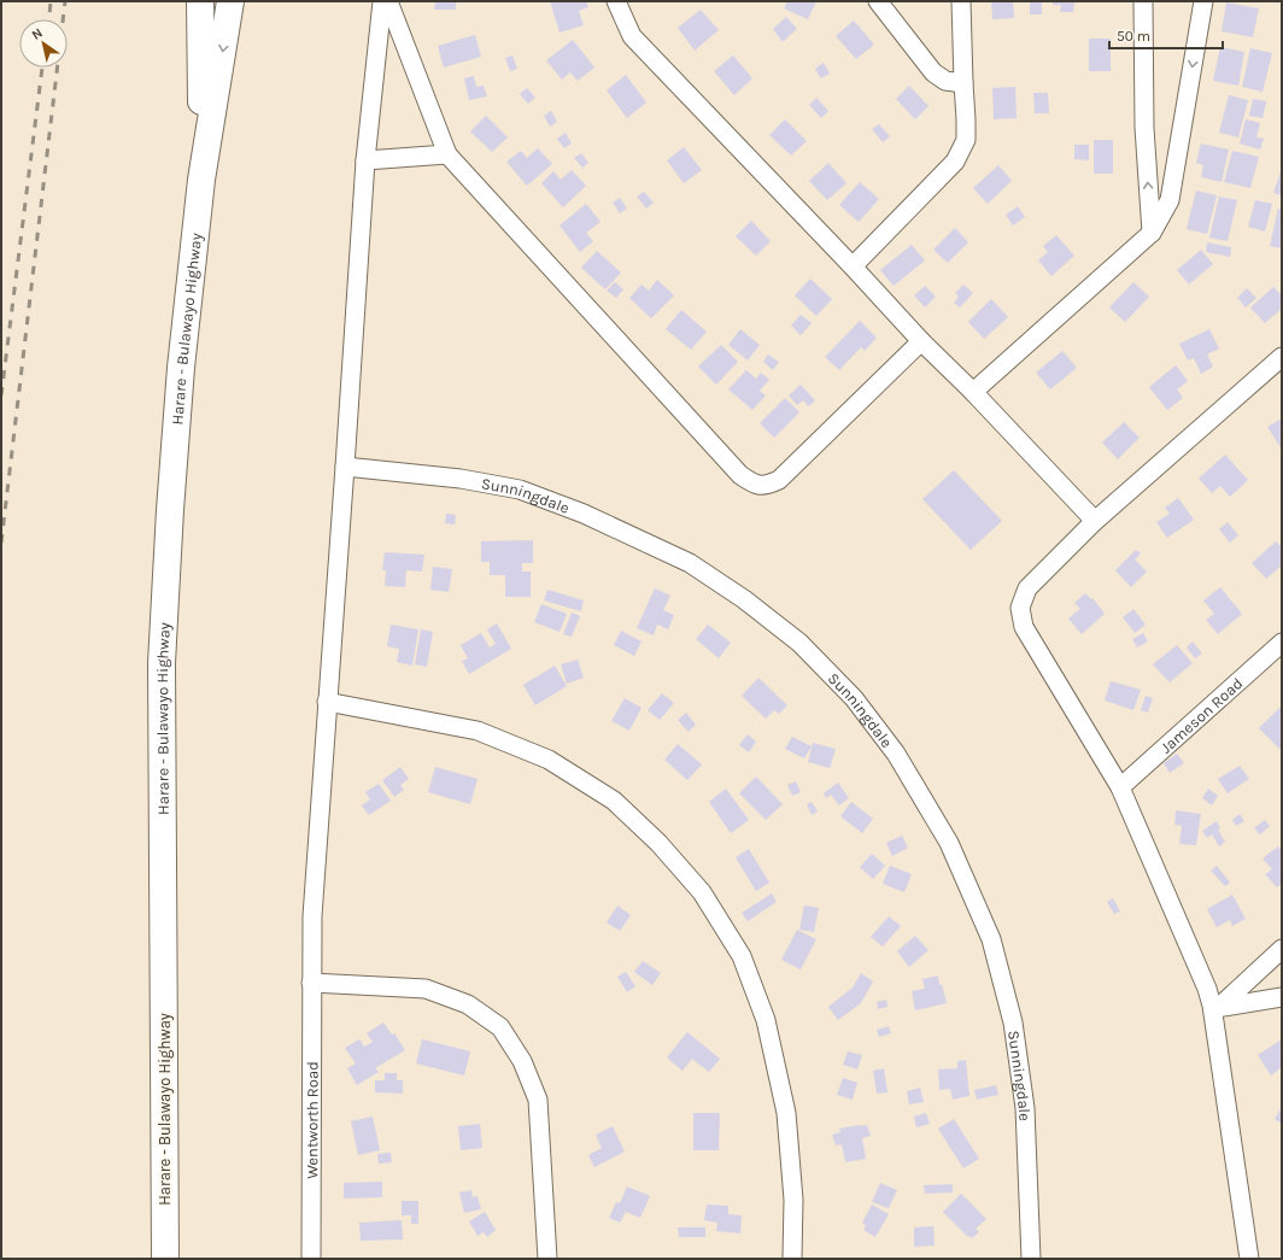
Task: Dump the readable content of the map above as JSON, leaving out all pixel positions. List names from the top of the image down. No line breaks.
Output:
{"streets":{"highway":["Harare - Bulawayo Highway"],"street":["Sunningdale","Jameson Road","Wentworth Road"]},"crossings":[["Sunningdale","Wentworth Road"]],"scale_bar":"50 m","north":"top left"}
